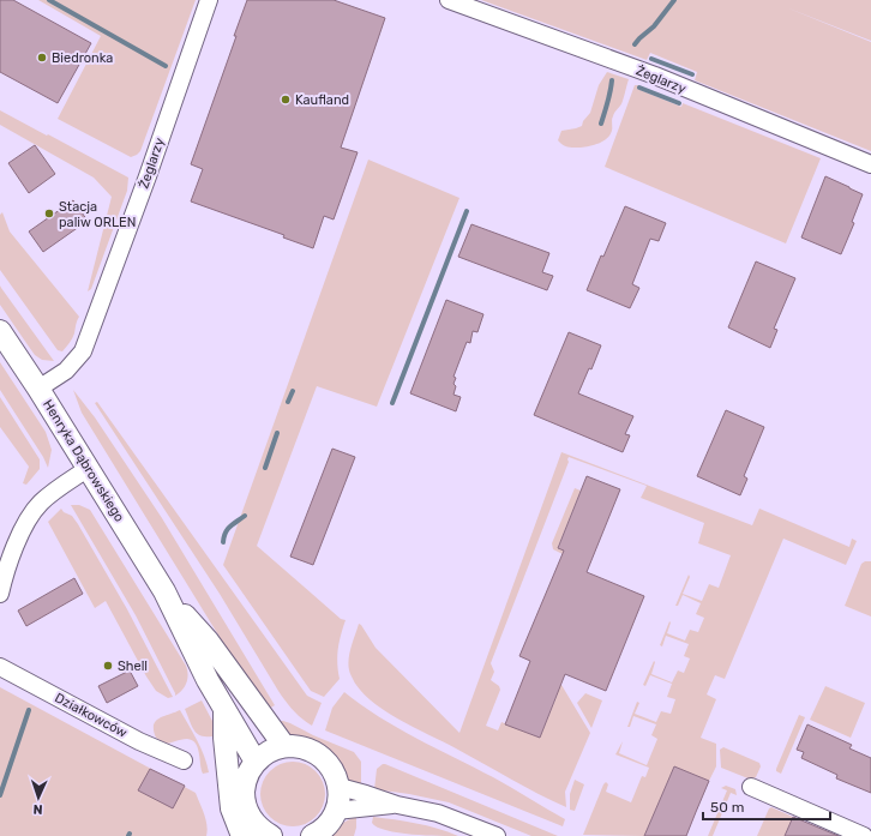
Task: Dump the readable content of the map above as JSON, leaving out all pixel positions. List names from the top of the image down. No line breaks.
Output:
{"streets":{"main road":["Henryka Dąbrowskiego"],"street":["Żeglarzy","Działkowców"]},"crossings":[["Żeglarzy","Henryka Dąbrowskiego"]],"places":["Biedronka","Kaufland","Stacja paliw ORLEN","Shell"],"scale_bar":"50 m","north":"bottom"}
